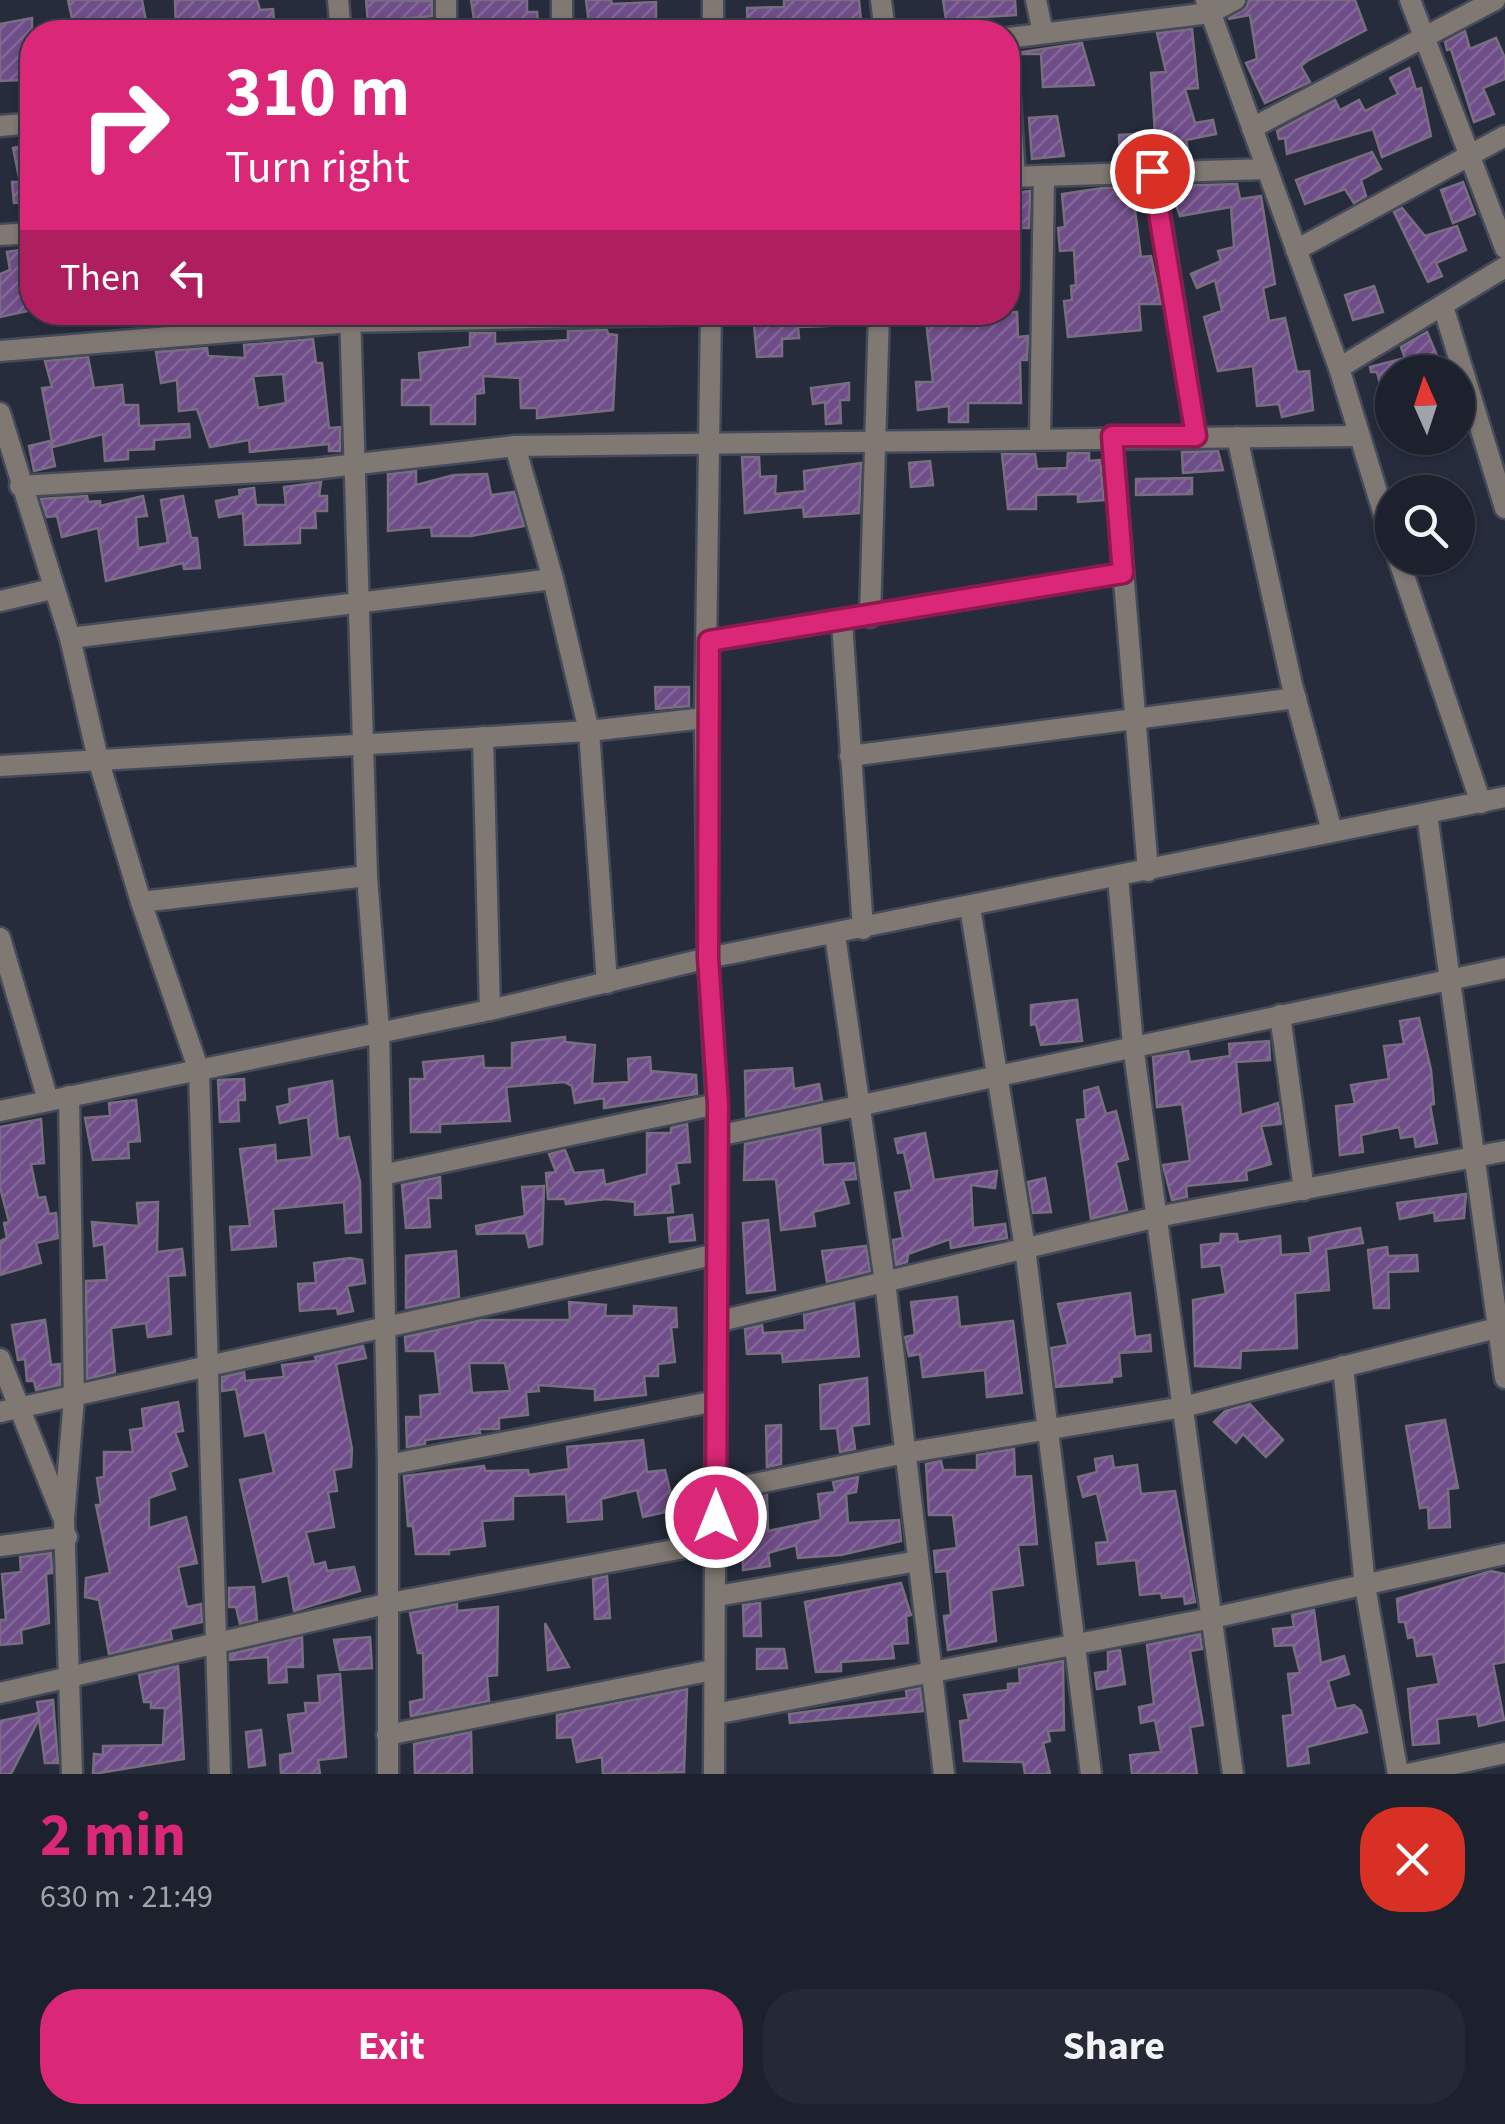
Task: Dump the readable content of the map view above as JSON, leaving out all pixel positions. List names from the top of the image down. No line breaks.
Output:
{"north":"top","page":{"turn":["310 m","Turn right"],"then":"Then","heading":["2 min","630 m · 21:49"],"buttons":["Exit","Share"]}}
